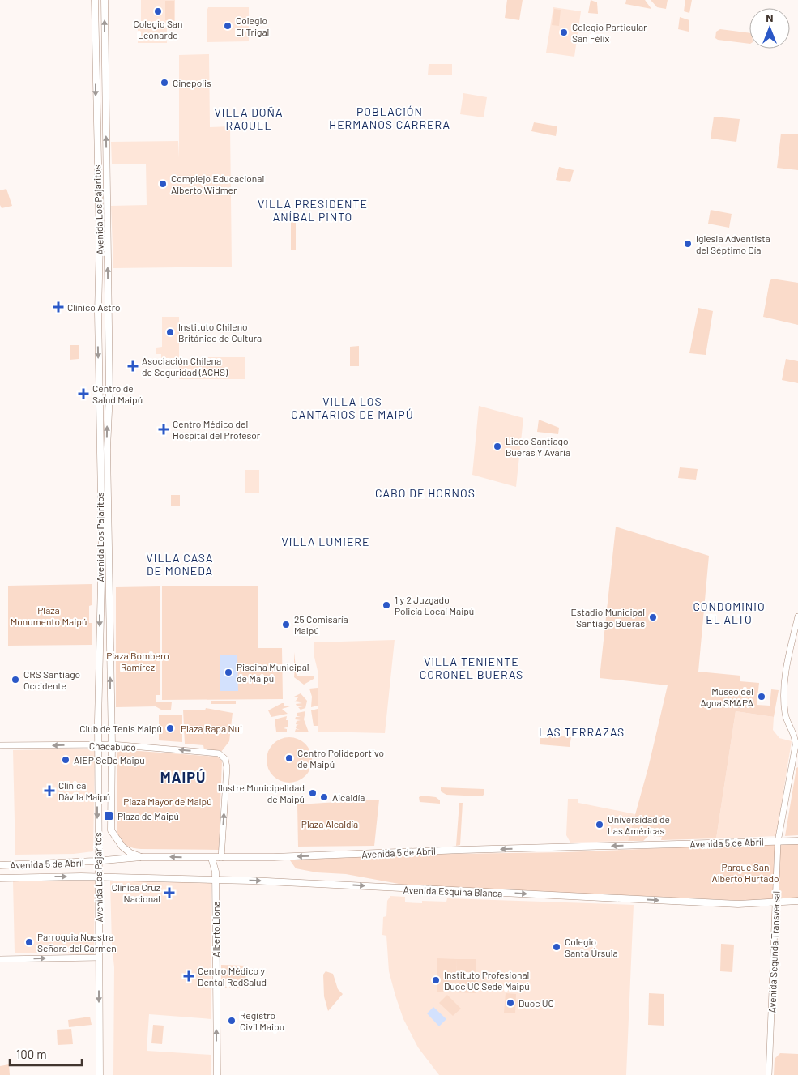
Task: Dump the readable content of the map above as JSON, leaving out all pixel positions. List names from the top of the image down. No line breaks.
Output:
{"streets":{"main road":["Avenida Los Pajaritos","Chacabuco","Avenida 5 de Abril","Avenida Esquina Blanca","Alberto Llona","Avenida Segunda Transversal"]},"crossings":[["Avenida Los Pajaritos","Chacabuco"],["Avenida Los Pajaritos","Avenida 5 de Abril"],["Chacabuco","Avenida 5 de Abril"],["Avenida 5 de Abril","Avenida Esquina Blanca"],["Avenida 5 de Abril","Alberto Llona"],["Avenida 5 de Abril","Avenida Segunda Transversal"],["Avenida Esquina Blanca","Alberto Llona"],["Avenida Esquina Blanca","Avenida Segunda Transversal"]],"one_way":["Avenida Esquina Blanca","Alberto Llona"],"districts":["POBLACIÓN HERMANOS CARRERA","VILLA DOÑA RAQUEL","VILLA PRESIDENTE ANÍBAL PINTO","VILLA LOS CANTARIOS DE MAIPÚ","CABO DE HORNOS","VILLA LUMIERE","VILLA CASA DE MONEDA","CONDOMINIO EL ALTO","VILLA TENIENTE CORONEL BUERAS","LAS TERRAZAS","MAIPÚ"],"parks":["Plaza Monumento Maipú","Plaza Bombero Ramírez","Plaza Rapa Nui","Plaza Mayor de Maipú","Plaza Alcaldía","Parque San Alberto Hurtado"],"places":{"other":["Colegio San Leonardo","Colegio El Trigal","Colegio Particular San Félix","Cinepolis","Complejo Educacional Alberto Widmer","Iglesia Adventista del Séptimo Día","Instituto Chileno Británico de Cultura","Liceo Santiago Bueras Y Avaria","1 y 2 Juzgado Policía Local Maipú","Estadio Municipal Santiago Bueras","25 Comisaría Maipú","Piscina Municipal de Maipú","CRS Santiago Occidente","Museo del Agua SMAPA","Club de Tenis Maipù","Centro Polideportivo de Maipú","AIEP SeDe Maipu","Ilustre Municipalidad de Maipú","Alcaldía","Universidad de Las Américas","Parroquia Nuestra Señora del Carmen","Colegio Santa Úrsula","Instituto Profesional Duoc UC Sede Maipú","Duoc UC","Registro Civil Maipu"],"health":["Clínico Astro","Asociación Chilena de Seguridad (ACHS)","Centro de Salud Maipú","Centro Médico del Hospital del Profesor","Clínica Dávila Maipú","Clínica Cruz Nacional","Centro Médico y Dental RedSalud"],"transit":["Plaza de Maipú"]},"scale_bar":"100 m","north":"top"}
